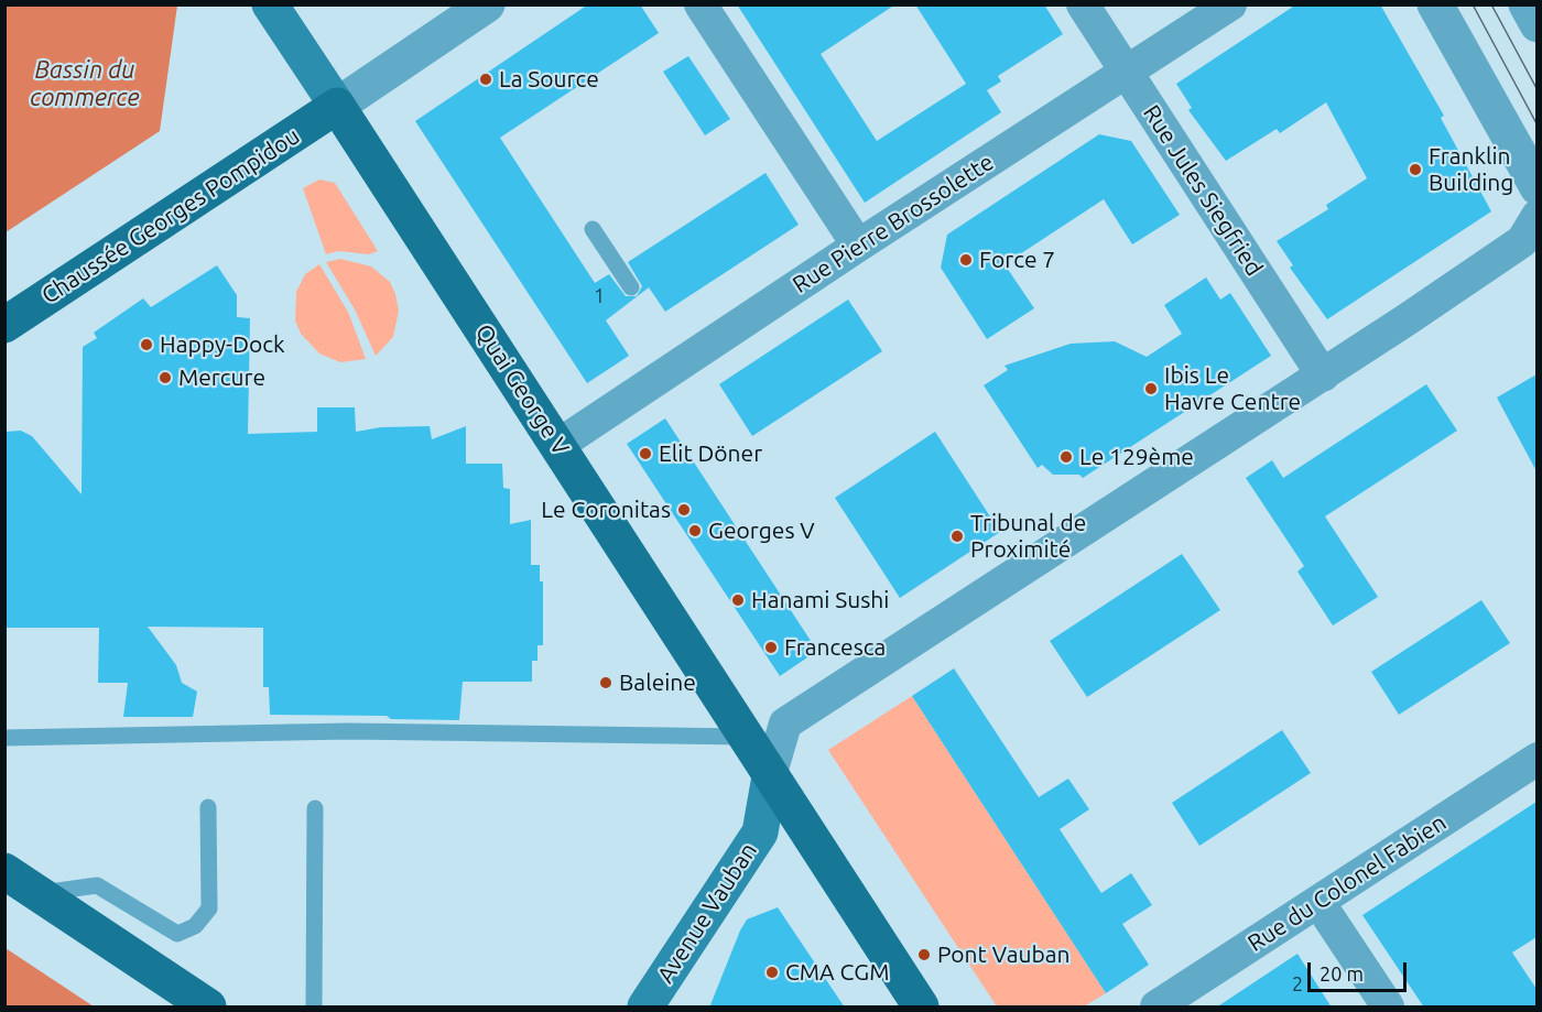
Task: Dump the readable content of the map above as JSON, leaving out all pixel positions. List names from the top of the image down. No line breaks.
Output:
{"streets":{"main road":["Chaussée Georges Pompidou","Quai George V","Avenue Vauban"],"street":["Rue Jules Siegfried","Rue Pierre Brossolette","Rue du Colonel Fabien"]},"crossings":[["Rue Jules Siegfried","Rue Pierre Brossolette"],["Chaussée Georges Pompidou","Quai George V"],["Rue Pierre Brossolette","Quai George V"],["Quai George V","Avenue Vauban"]],"water":["Bassin du commerce"],"places":["La Source","Franklin Building","Force 7","Happy-Dock","Mercure","Ibis Le Havre Centre","Elit Döner","Le 129ème","Le Coronitas","Georges V","Tribunal de Proximité","Hanami Sushi","Francesca","Baleine","Pont Vauban","CMA CGM"],"house_numbers":["1","2"],"scale_bar":"20 m"}
